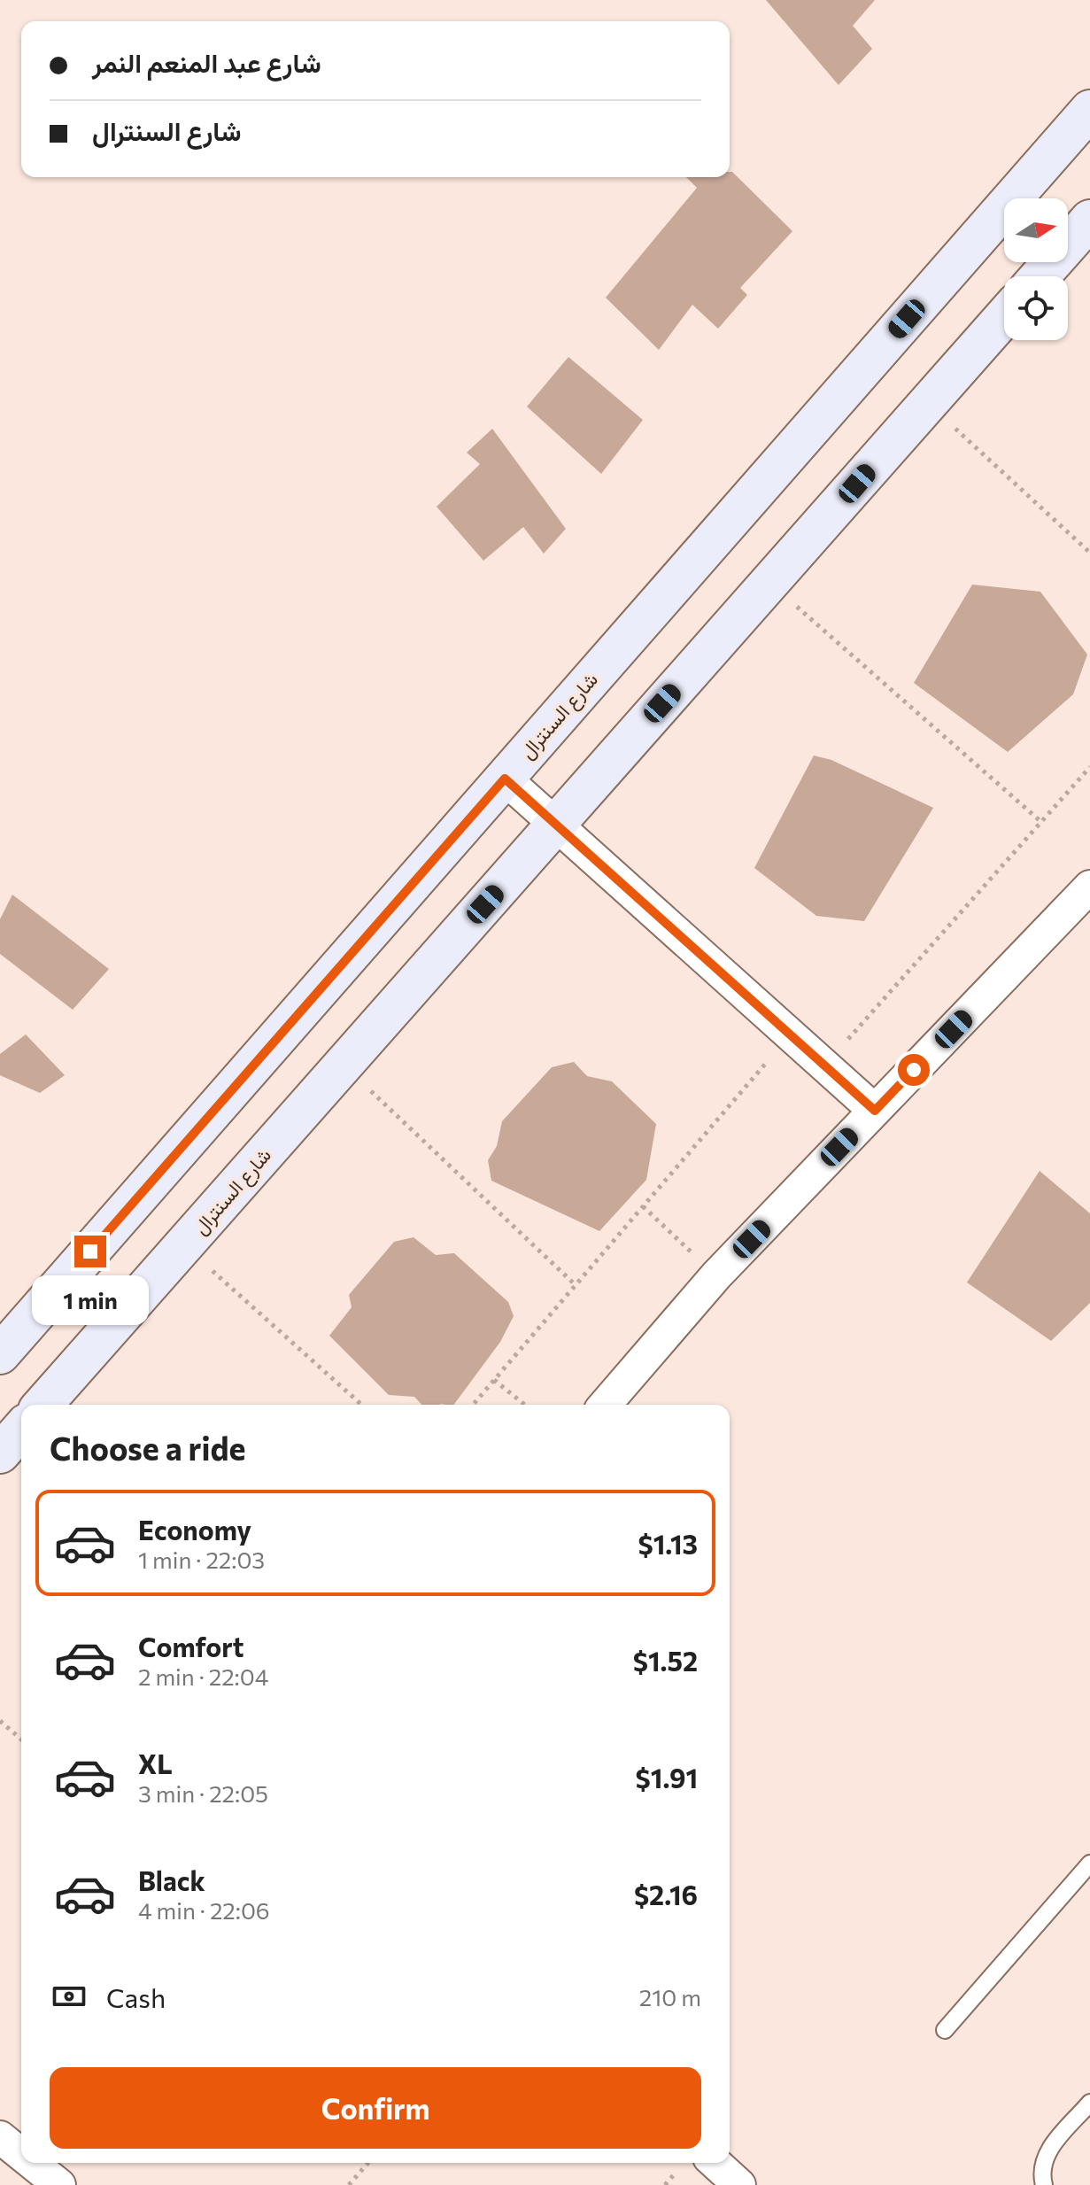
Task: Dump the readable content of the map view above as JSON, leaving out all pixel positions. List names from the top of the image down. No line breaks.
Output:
{"streets":{"street":["شارع السنترال"]},"north":"right","page":{"banner":["شارع عبد المنعم النمر","شارع السنترال"],"bubble":"1 min","heading":"Choose a ride","list":[{"name":"Economy","note":"1 min · 22:03","value":"$1.13"},{"name":"Comfort","note":"2 min · 22:04","value":"$1.52"},{"name":"XL","note":"3 min · 22:05","value":"$1.91"},{"name":"Black","note":"4 min · 22:06","value":"$2.16"}],"pay":["Cash","210 m"],"buttons":"Confirm"}}
